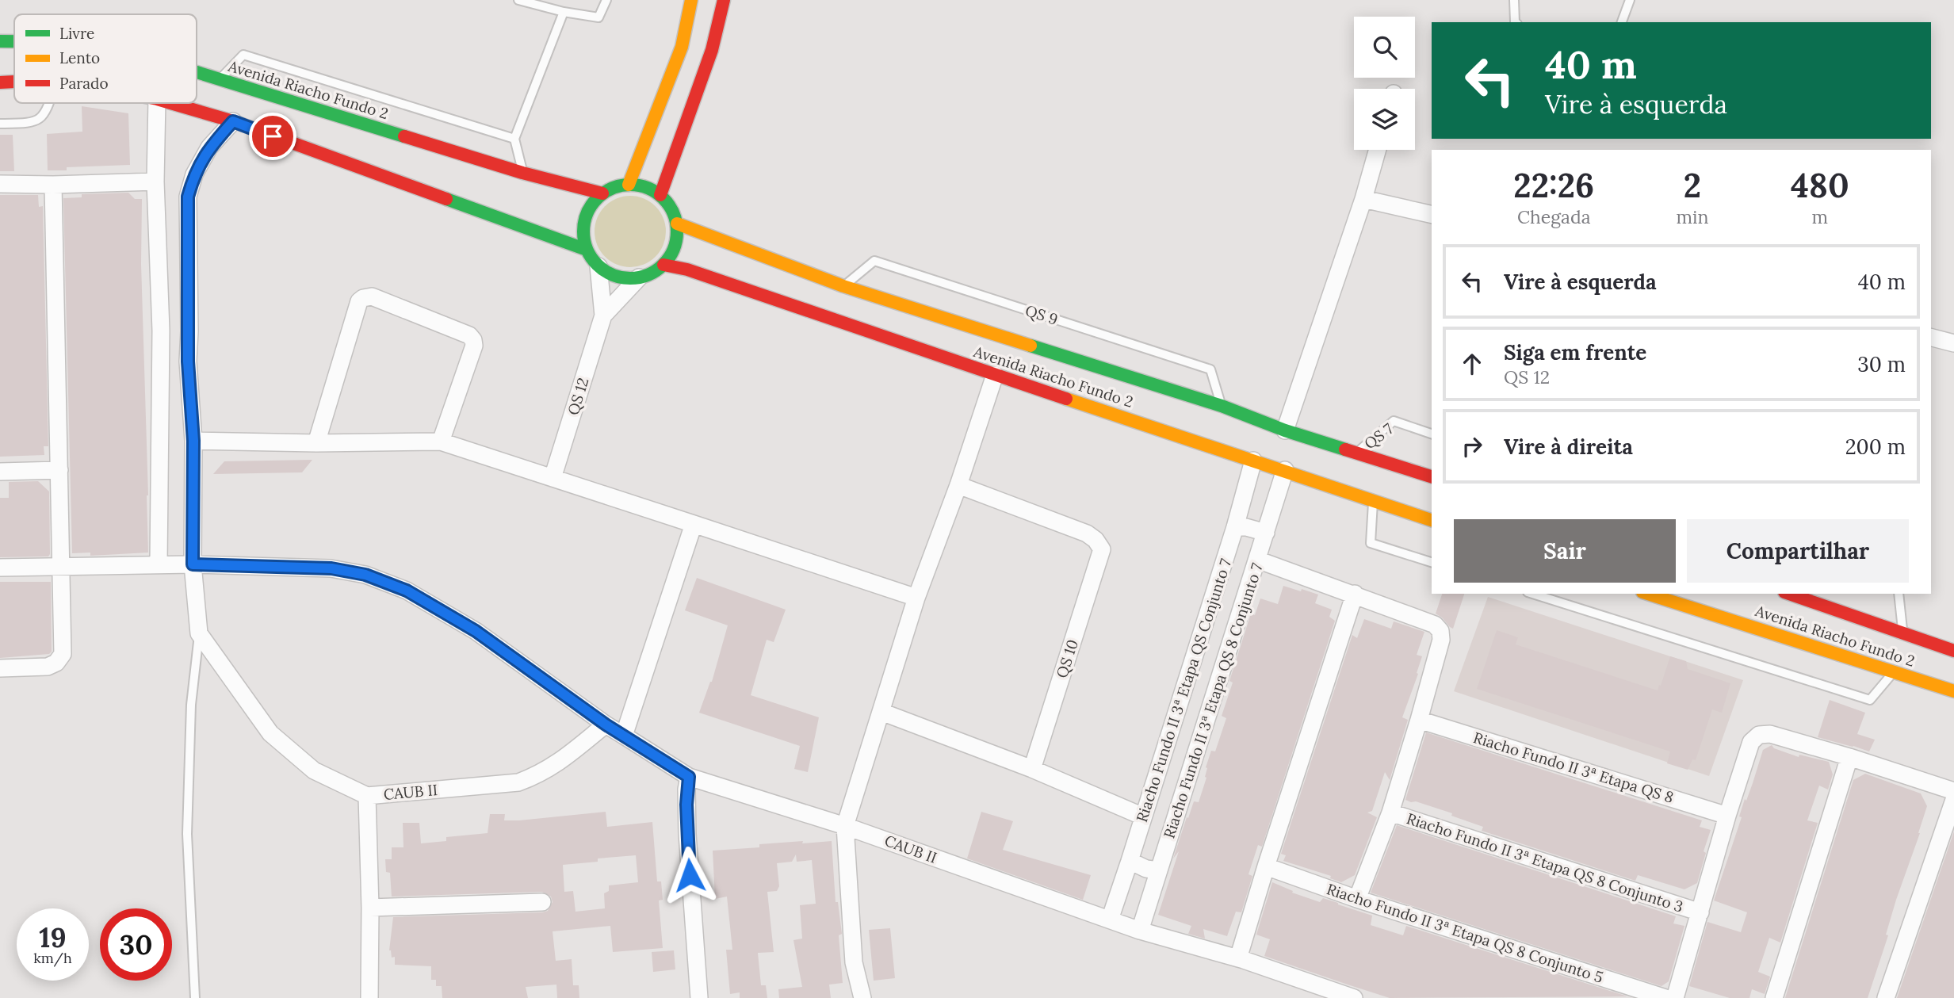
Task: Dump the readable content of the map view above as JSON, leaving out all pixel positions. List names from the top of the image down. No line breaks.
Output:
{"streets":{"main road":["Avenida Riacho Fundo 2"],"street":["QS 12","QS 10","Riacho Fundo II 3ª Etapa QS Conjunto 7","Riacho Fundo II 3ª Etapa QS 8 Conjunto 7","Riacho Fundo II 3ª Etapa QS 8","CAUB II","Riacho Fundo II 3ª Etapa QS 8 Conjunto 3","Riacho Fundo II 3ª Etapa QS 8 Conjunto 5"],"lane":["QS 9","QS 7"]},"crossings":[["Avenida Riacho Fundo 2","QS 9"],["Avenida Riacho Fundo 2","QS 12"],["Avenida Riacho Fundo 2","QS 7"],["Avenida Riacho Fundo 2","Riacho Fundo II 3ª Etapa QS Conjunto 7"],["Avenida Riacho Fundo 2","Riacho Fundo II 3ª Etapa QS 8 Conjunto 7"],["Riacho Fundo II 3ª Etapa QS Conjunto 7","CAUB II"],["Riacho Fundo II 3ª Etapa QS 8 Conjunto 7","CAUB II"]],"legend":["Livre","Lento","Parado"],"page":{"turn":["40 m","Vire à esquerda"],"eta":["22:26","Chegada","2","min","480","m"],"list":[{"name":"Vire à esquerda","value":"40 m"},{"name":"Siga em frente","note":"QS 12","value":"30 m"},{"name":"Vire à direita","value":"200 m"}],"buttons":["Sair","Compartilhar"],"speed":"19 km/h","limit":"30"}}
